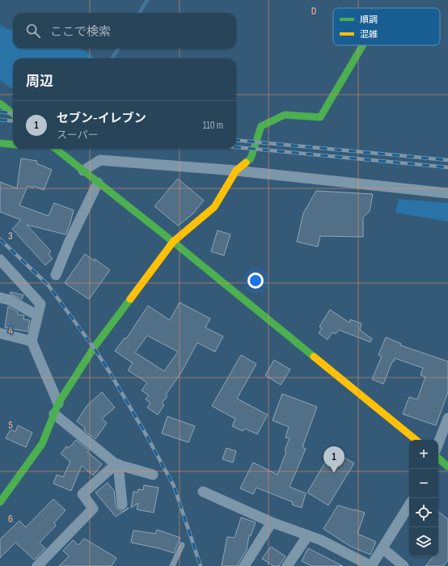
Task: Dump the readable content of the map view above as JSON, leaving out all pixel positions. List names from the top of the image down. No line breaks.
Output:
{"legend":["順調","混雑"],"page":{"search":"ここで検索","heading":"周辺","list":[{"mark":"1","name":"セブン-イレブン","note":"スーパー","value":"110 m"}],"map_buttons":["+","−"],"pins":"1"},"grid":{"columns":["D"],"rows":["3","4","5","6"]}}
